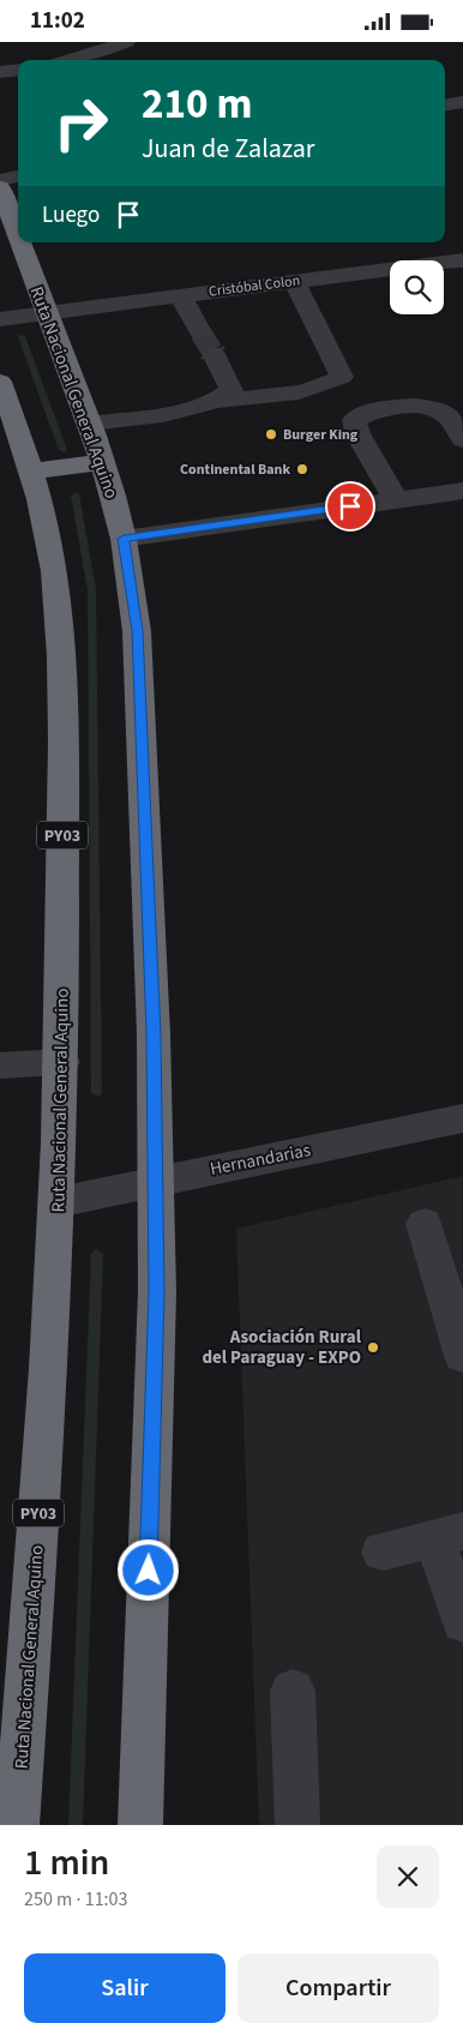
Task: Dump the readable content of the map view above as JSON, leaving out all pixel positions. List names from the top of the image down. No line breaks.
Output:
{"streets":{"highway":["Ruta Nacional General Aquino","PY03"],"street":["Cristóbal Colon","Hernandarias"]},"crossings":[["Cristóbal Colon","Ruta Nacional General Aquino"],["Ruta Nacional General Aquino","Hernandarias"]],"places":["Burger King","Continental Bank","Asociación Rural del Paraguay - EXPO"],"page":{"status":"11:02","turn":["210 m","Juan de Zalazar"],"then":"Luego","heading":["1 min","250 m · 11:03"],"buttons":["Salir","Compartir"]}}
